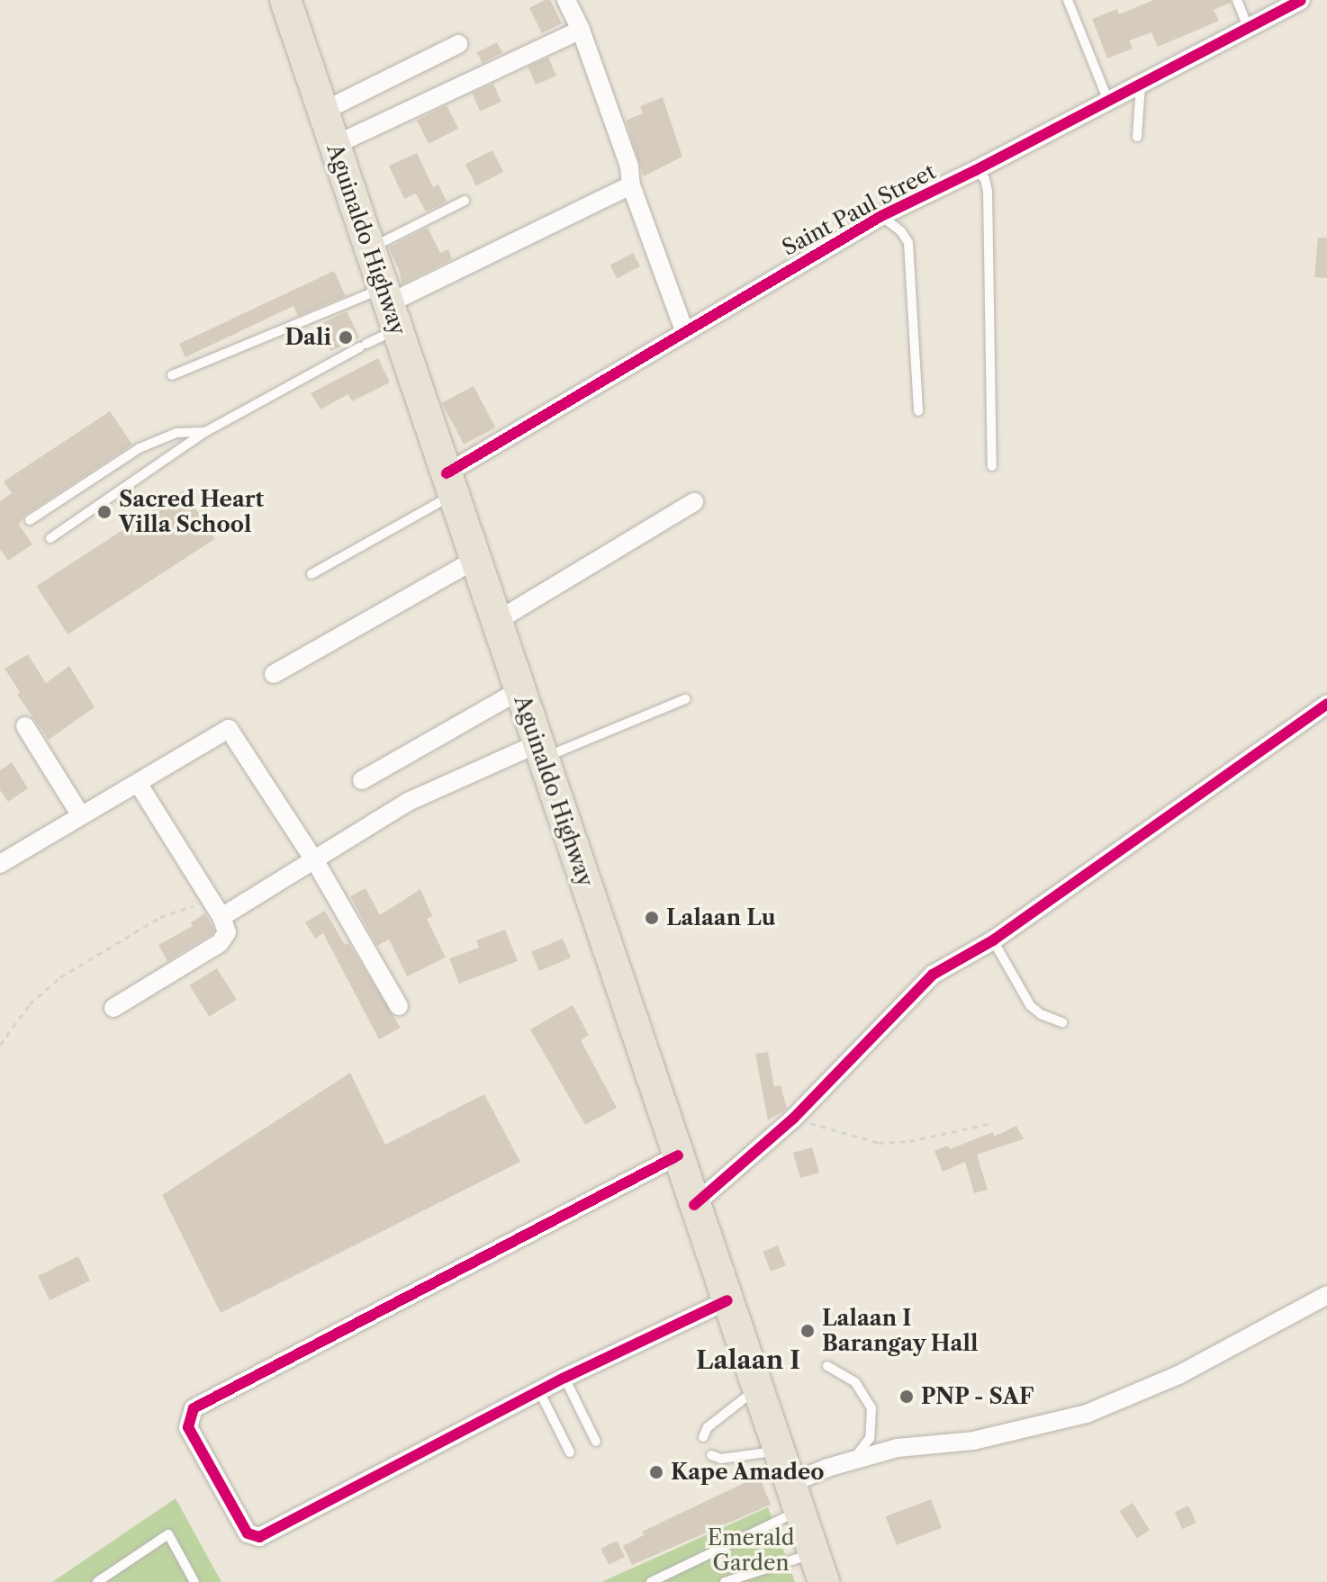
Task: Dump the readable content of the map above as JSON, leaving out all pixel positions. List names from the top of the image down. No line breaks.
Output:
{"streets":{"main road":["Aguinaldo Highway"],"street":["Saint Paul Street"]},"crossings":[["Saint Paul Street","Aguinaldo Highway"]],"districts":["Lalaan I"],"parks":["Emerald Garden"],"places":["Dali","Sacred Heart Villa School","Lalaan Lu","Lalaan I Barangay Hall","PNP - SAF","Kape Amadeo"]}
